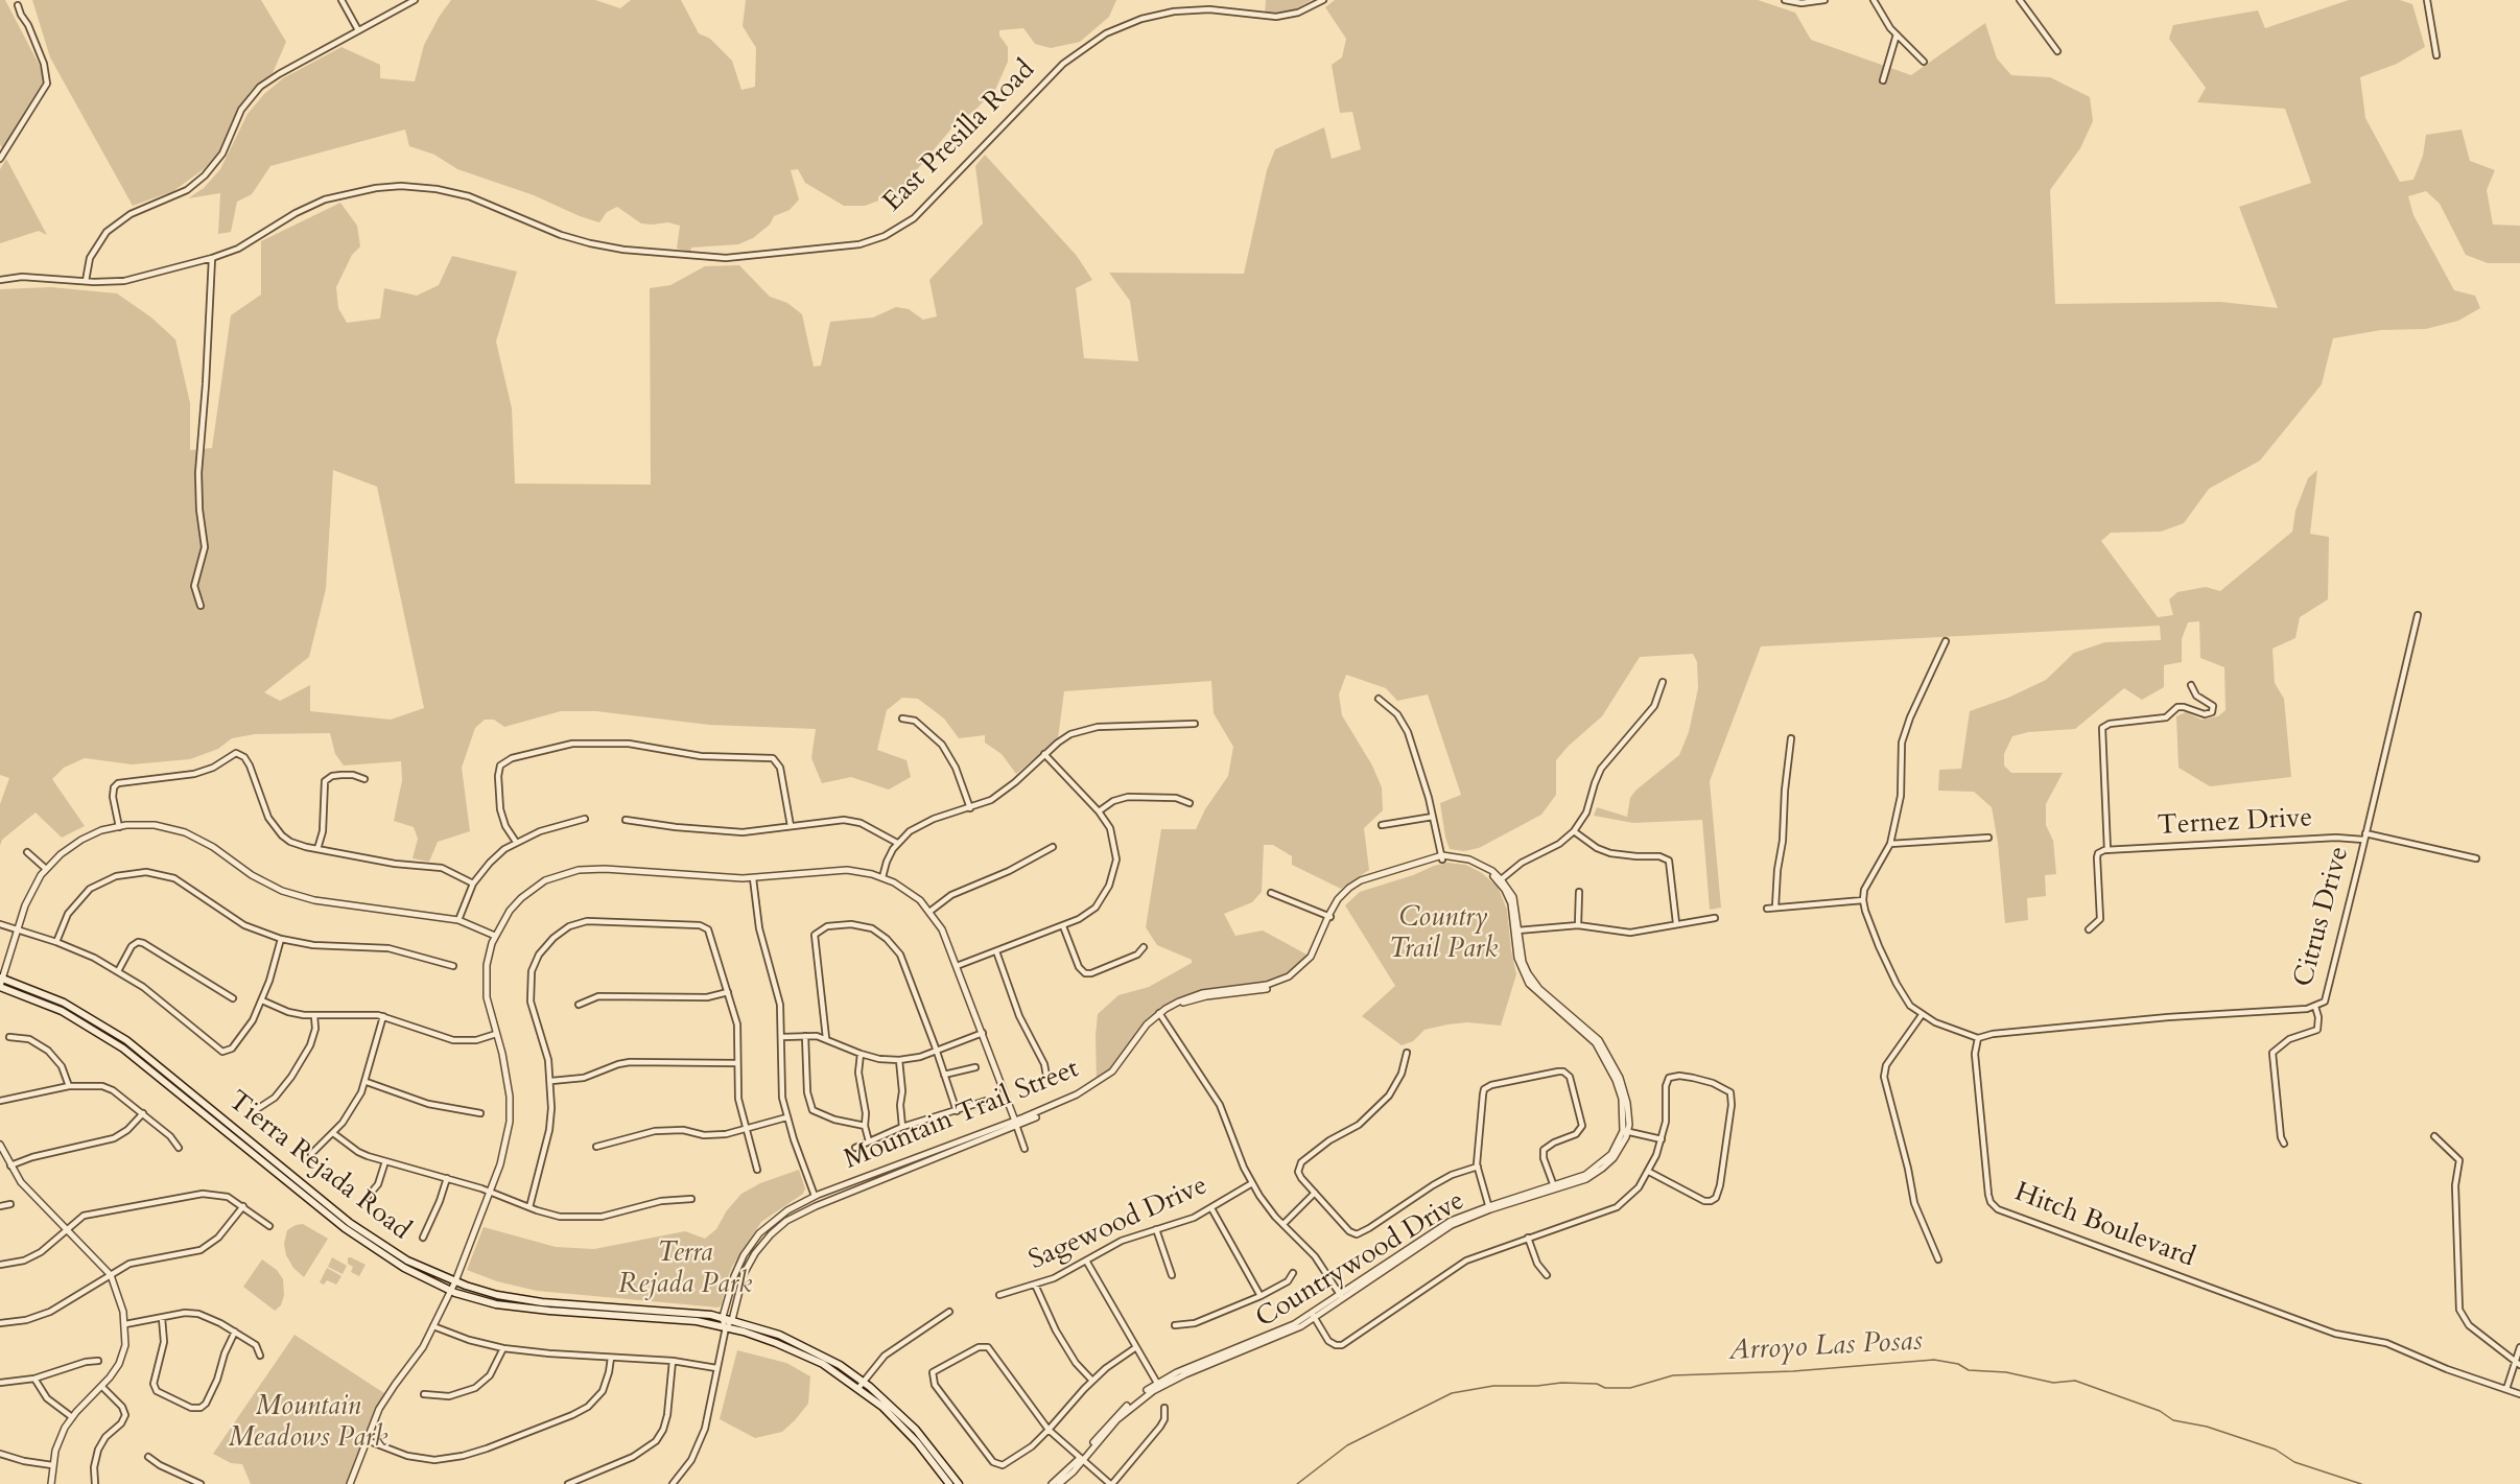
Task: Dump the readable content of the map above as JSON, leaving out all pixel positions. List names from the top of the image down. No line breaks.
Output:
{"streets":{"main road":["Tierra Rejada Road"],"street":["East Presilla Road","Ternez Drive","Citrus Drive","Mountain Trail Street","Sagewood Drive","Hitch Boulevard","Countrywood Drive"]},"crossings":[["Ternez Drive","Citrus Drive"],["Citrus Drive","Hitch Boulevard"],["Mountain Trail Street","Tierra Rejada Road"],["Mountain Trail Street","Countrywood Drive"]],"water":["Arroyo Las Posas"],"parks":["Country Trail Park","Terra Rejada Park","Mountain Meadows Park"]}
